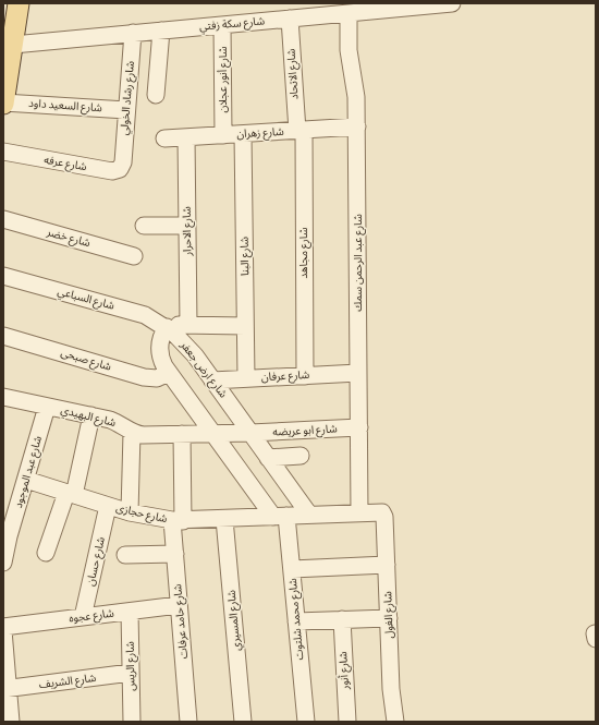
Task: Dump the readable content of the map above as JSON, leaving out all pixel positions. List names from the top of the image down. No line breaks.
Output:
{"streets":{"street":["شارع سكة زفتي","شارع الاتحاد","شارع أنور عجلان","شارع رشاد الخولي","شارع السعيد داود","شارع زهران","شارع عرفه","شارع الاحرار","شارع خضر","شارع مجاهد","شارع البنا","شارع عبد الرحمن سمك","شارع السباعي","شارع صبحى","شارع ارض جعفر","شارع عرفان","شارع البهيدي","شارع ابو عريضه","شارع عبد الموجود","شارع حجازى","شارع حسان","شارع الغول","شارع عجوه","شارع محمد شلتوت","شارع المسيري","شارع حامد عرفات","شارع الريس","شارع أنور","شارع الشريف"]},"crossings":[["شارع سكة زفتي","شارع الاتحاد"],["شارع سكة زفتي","شارع أنور عجلان"],["شارع سكة زفتي","شارع رشاد الخولي"],["شارع سكة زفتي","شارع عبد الرحمن سمك"],["شارع الاتحاد","شارع زهران"],["شارع الاتحاد","شارع مجاهد"],["شارع أنور عجلان","شارع زهران"],["شارع رشاد الخولي","شارع السعيد داود"],["شارع رشاد الخولي","شارع عرفه"],["شارع زهران","شارع الاحرار"],["شارع زهران","شارع مجاهد"],["شارع زهران","شارع البنا"],["شارع زهران","شارع عبد الرحمن سمك"],["شارع مجاهد","شارع عرفان"],["شارع البنا","شارع عرفان"],["شارع عبد الرحمن سمك","شارع عرفان"],["شارع عبد الرحمن سمك","شارع ابو عريضه"],["شارع عبد الرحمن سمك","شارع حجازى"],["شارع السباعي","شارع ارض جعفر"],["شارع ارض جعفر","شارع عرفان"],["شارع ارض جعفر","شارع البهيدي"],["شارع ارض جعفر","شارع ابو عريضه"],["شارع ارض جعفر","شارع حجازى"],["شارع البهيدي","شارع ابو عريضه"],["شارع البهيدي","شارع عبد الموجود"],["شارع البهيدي","شارع حامد عرفات"],["شارع عبد الموجود","شارع حجازى"],["شارع حجازى","شارع حسان"],["شارع حجازى","شارع الغول"],["شارع حجازى","شارع محمد شلتوت"],["شارع حجازى","شارع المسيري"],["شارع حجازى","شارع حامد عرفات"],["شارع حسان","شارع عجوه"],["شارع عجوه","شارع حامد عرفات"],["شارع عجوه","شارع الريس"],["شارع الريس","شارع الشريف"]]}
